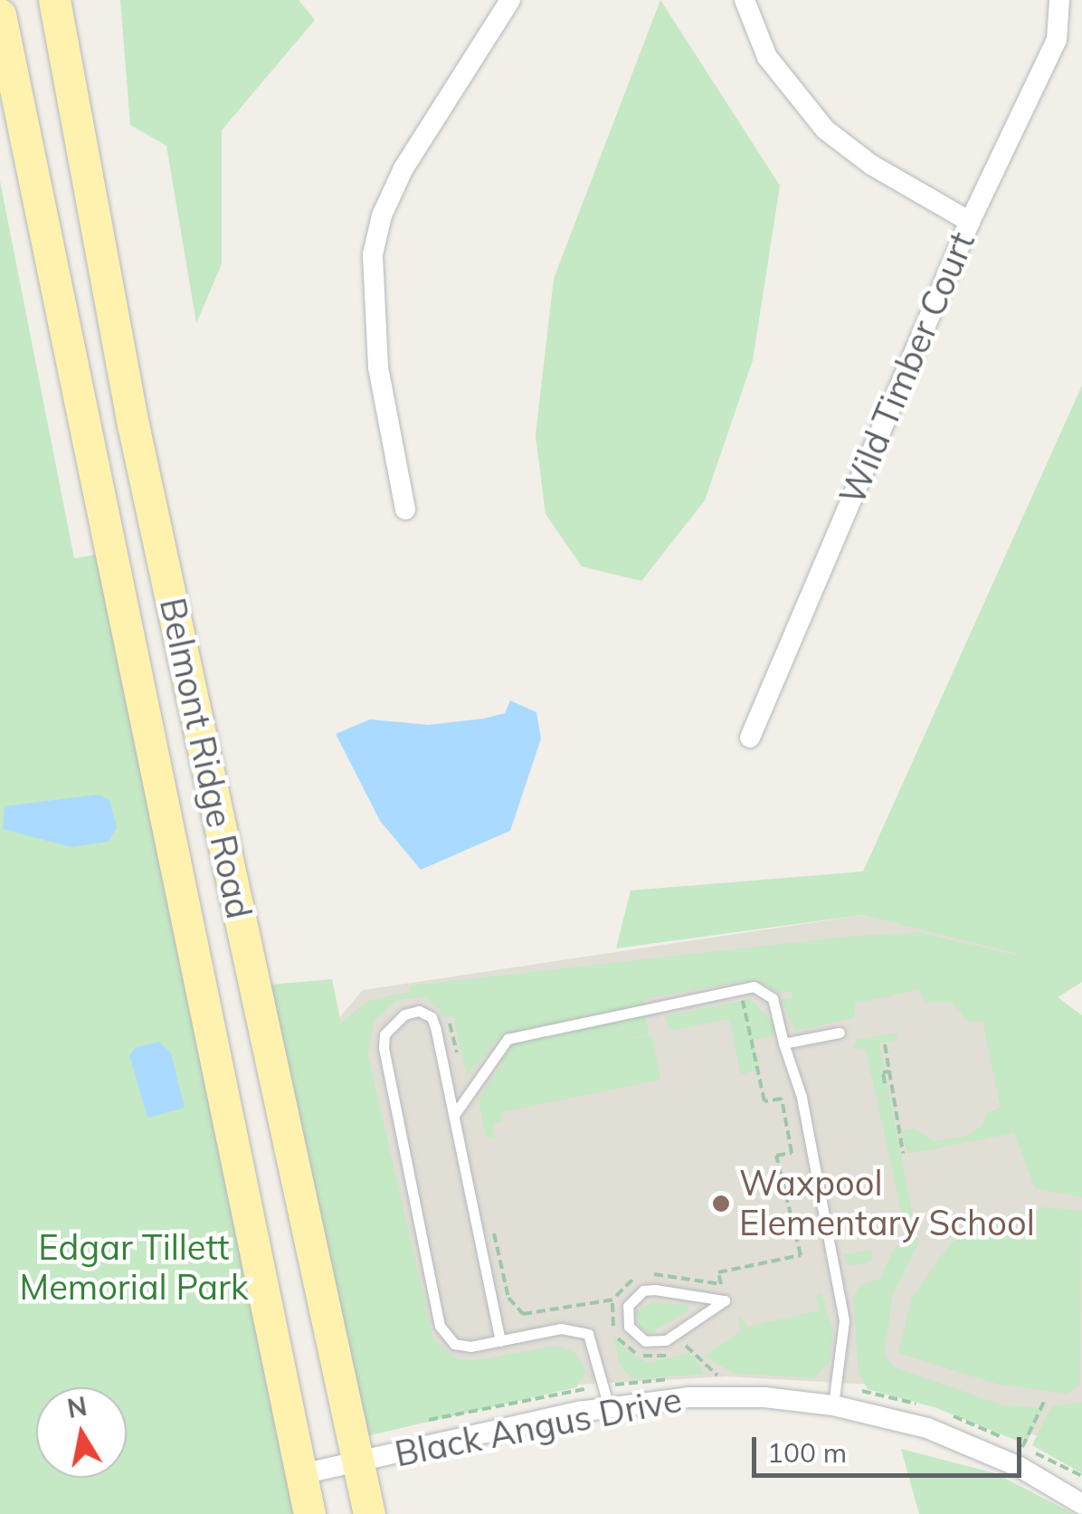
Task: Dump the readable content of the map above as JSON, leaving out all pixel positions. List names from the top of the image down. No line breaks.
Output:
{"streets":{"main road":["Belmont Ridge Road"],"street":["Wild Timber Court","Black Angus Drive"]},"crossings":[["Belmont Ridge Road","Black Angus Drive"]],"parks":["Edgar Tillett Memorial Park"],"places":["Waxpool Elementary School"],"scale_bar":"100 m","north":"top"}
